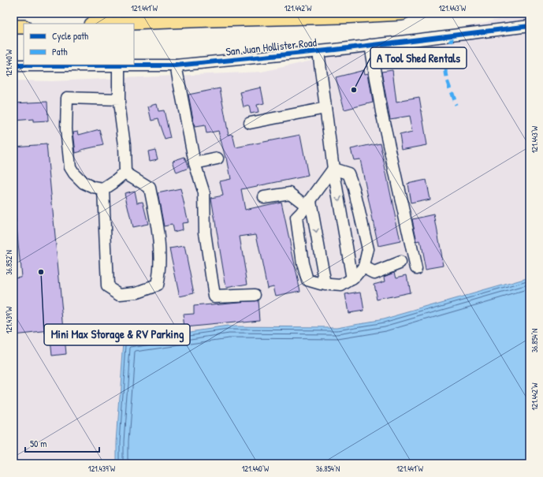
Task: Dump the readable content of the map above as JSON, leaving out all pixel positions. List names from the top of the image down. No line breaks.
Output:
{"streets":{"street":["San Juan Hollister Road"]},"places":["A Tool Shed Rentals","Mini Max Storage & RV Parking"],"legend":["Cycle path","Path"],"scale_bar":"50 m","coordinates":["121.441°W","121.442°W","121.443°W","121.440°W","36.852°N","121.439°W","36.854°N"]}
